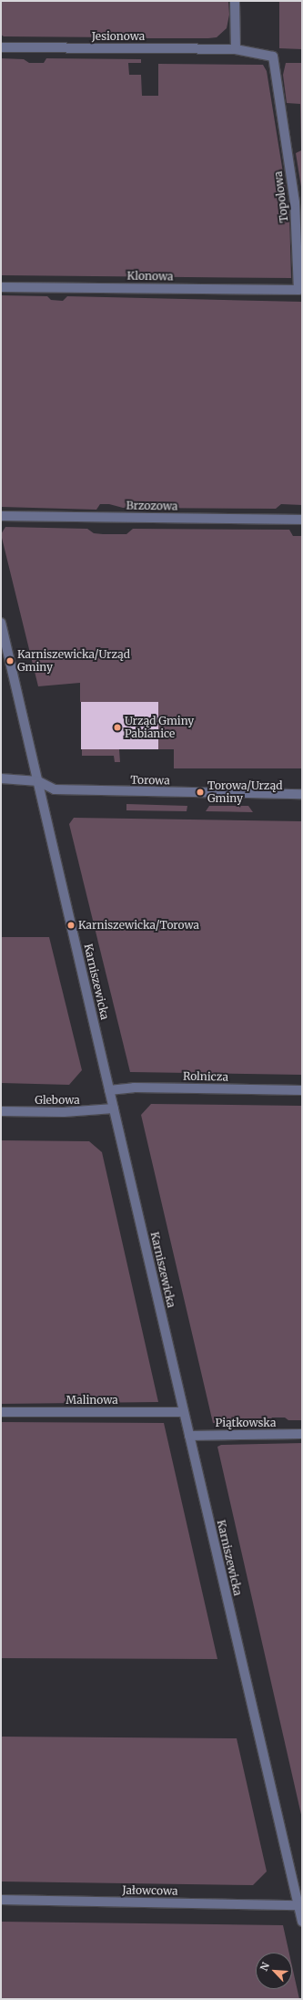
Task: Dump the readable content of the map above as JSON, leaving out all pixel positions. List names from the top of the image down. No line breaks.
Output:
{"streets":{"street":["Jesionowa","Topolowa","Klonowa","Brzozowa","Torowa","Karniszewicka","Rolnicza","Glebowa","Malinowa","Piątkowska","Jałowcowa"]},"crossings":[["Jesionowa","Topolowa"],["Topolowa","Klonowa"],["Torowa","Karniszewicka"],["Karniszewicka","Rolnicza"],["Karniszewicka","Glebowa"],["Karniszewicka","Malinowa"],["Karniszewicka","Piątkowska"],["Karniszewicka","Jałowcowa"]],"places":["Karniszewicka/Urząd Gminy","Urząd Gminy Pabianice","Torowa/Urząd Gminy","Karniszewicka/Torowa"],"north":"top left"}
